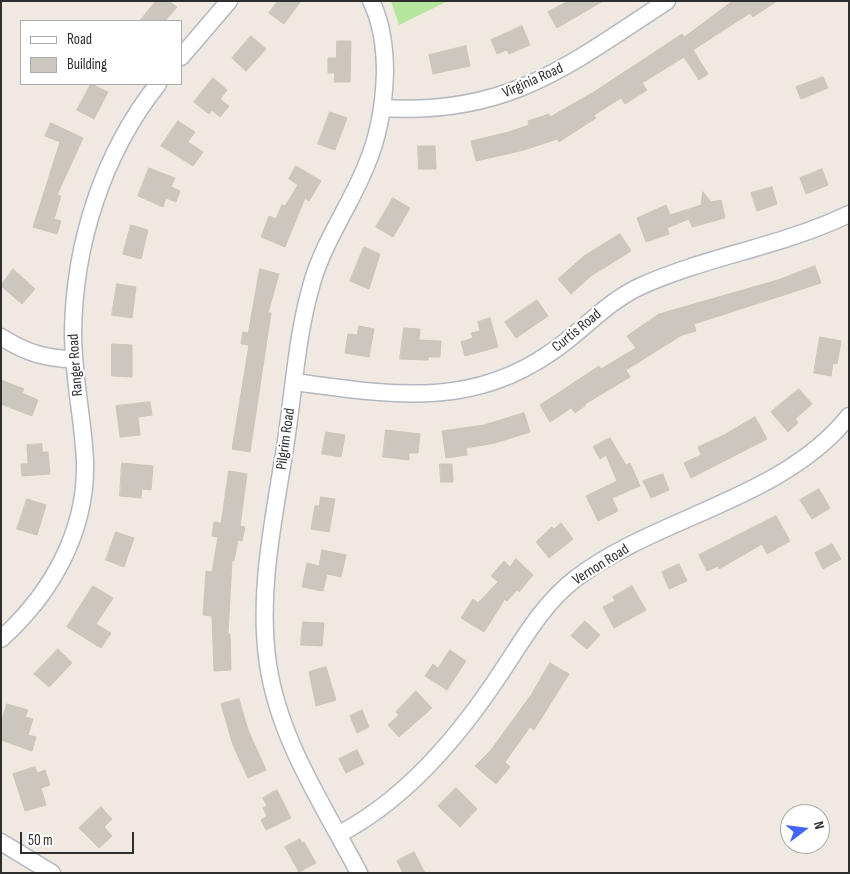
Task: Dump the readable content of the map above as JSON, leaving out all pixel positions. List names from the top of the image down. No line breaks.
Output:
{"streets":{"street":["Virginia Road","Curtis Road","Ranger Road","Pilgrim Road","Vernon Road"]},"crossings":[["Virginia Road","Pilgrim Road"],["Curtis Road","Pilgrim Road"],["Pilgrim Road","Vernon Road"]],"legend":["Road","Building"],"scale_bar":"50 m","north":"right"}
